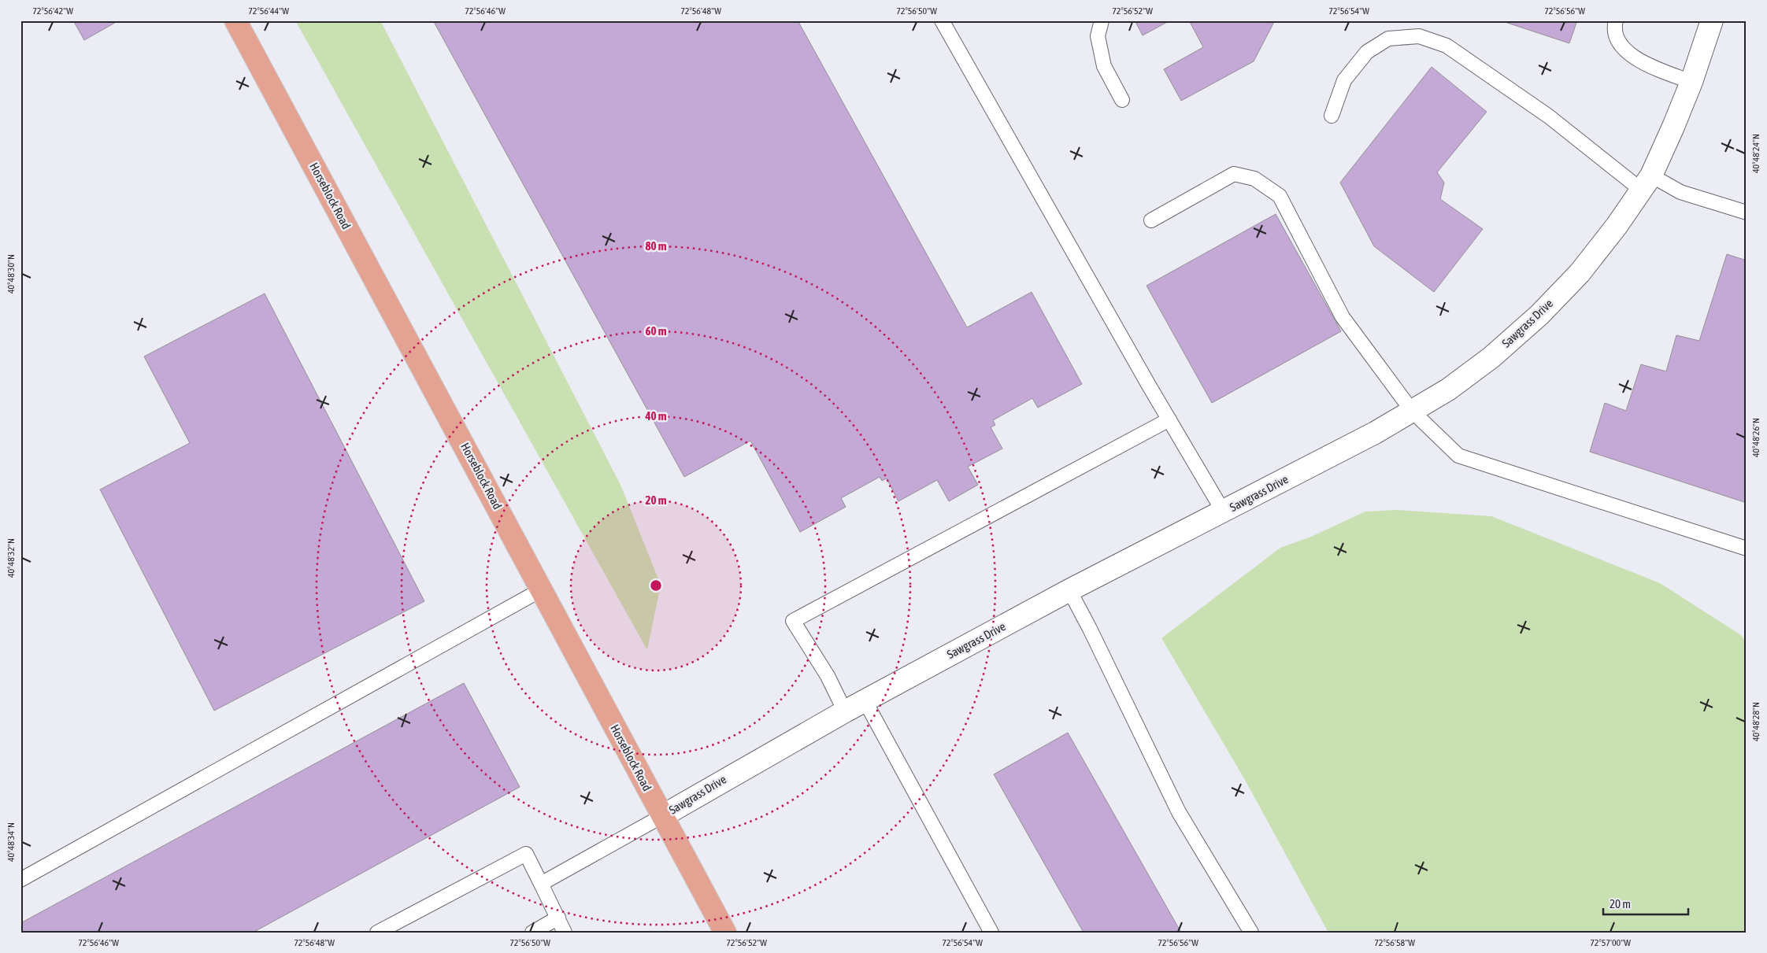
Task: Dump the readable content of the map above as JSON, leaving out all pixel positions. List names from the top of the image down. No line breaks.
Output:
{"streets":{"main road":["Horseblock Road"],"street":["Sawgrass Drive"]},"crossings":[["Horseblock Road","Sawgrass Drive"]],"scale_bar":"20 m","coordinates":["72°56'42\"W","72°56'44\"W","72°56'46\"W","72°56'48\"W","72°56'50\"W","72°56'52\"W","72°56'54\"W","72°56'56\"W","40°48'24\"N","40°48'30\"N","40°48'26\"N","40°48'32\"N","40°48'28\"N","40°48'34\"N","72°56'58\"W","72°57'00\"W"],"rings":["80 m","60 m","40 m","20 m"]}
